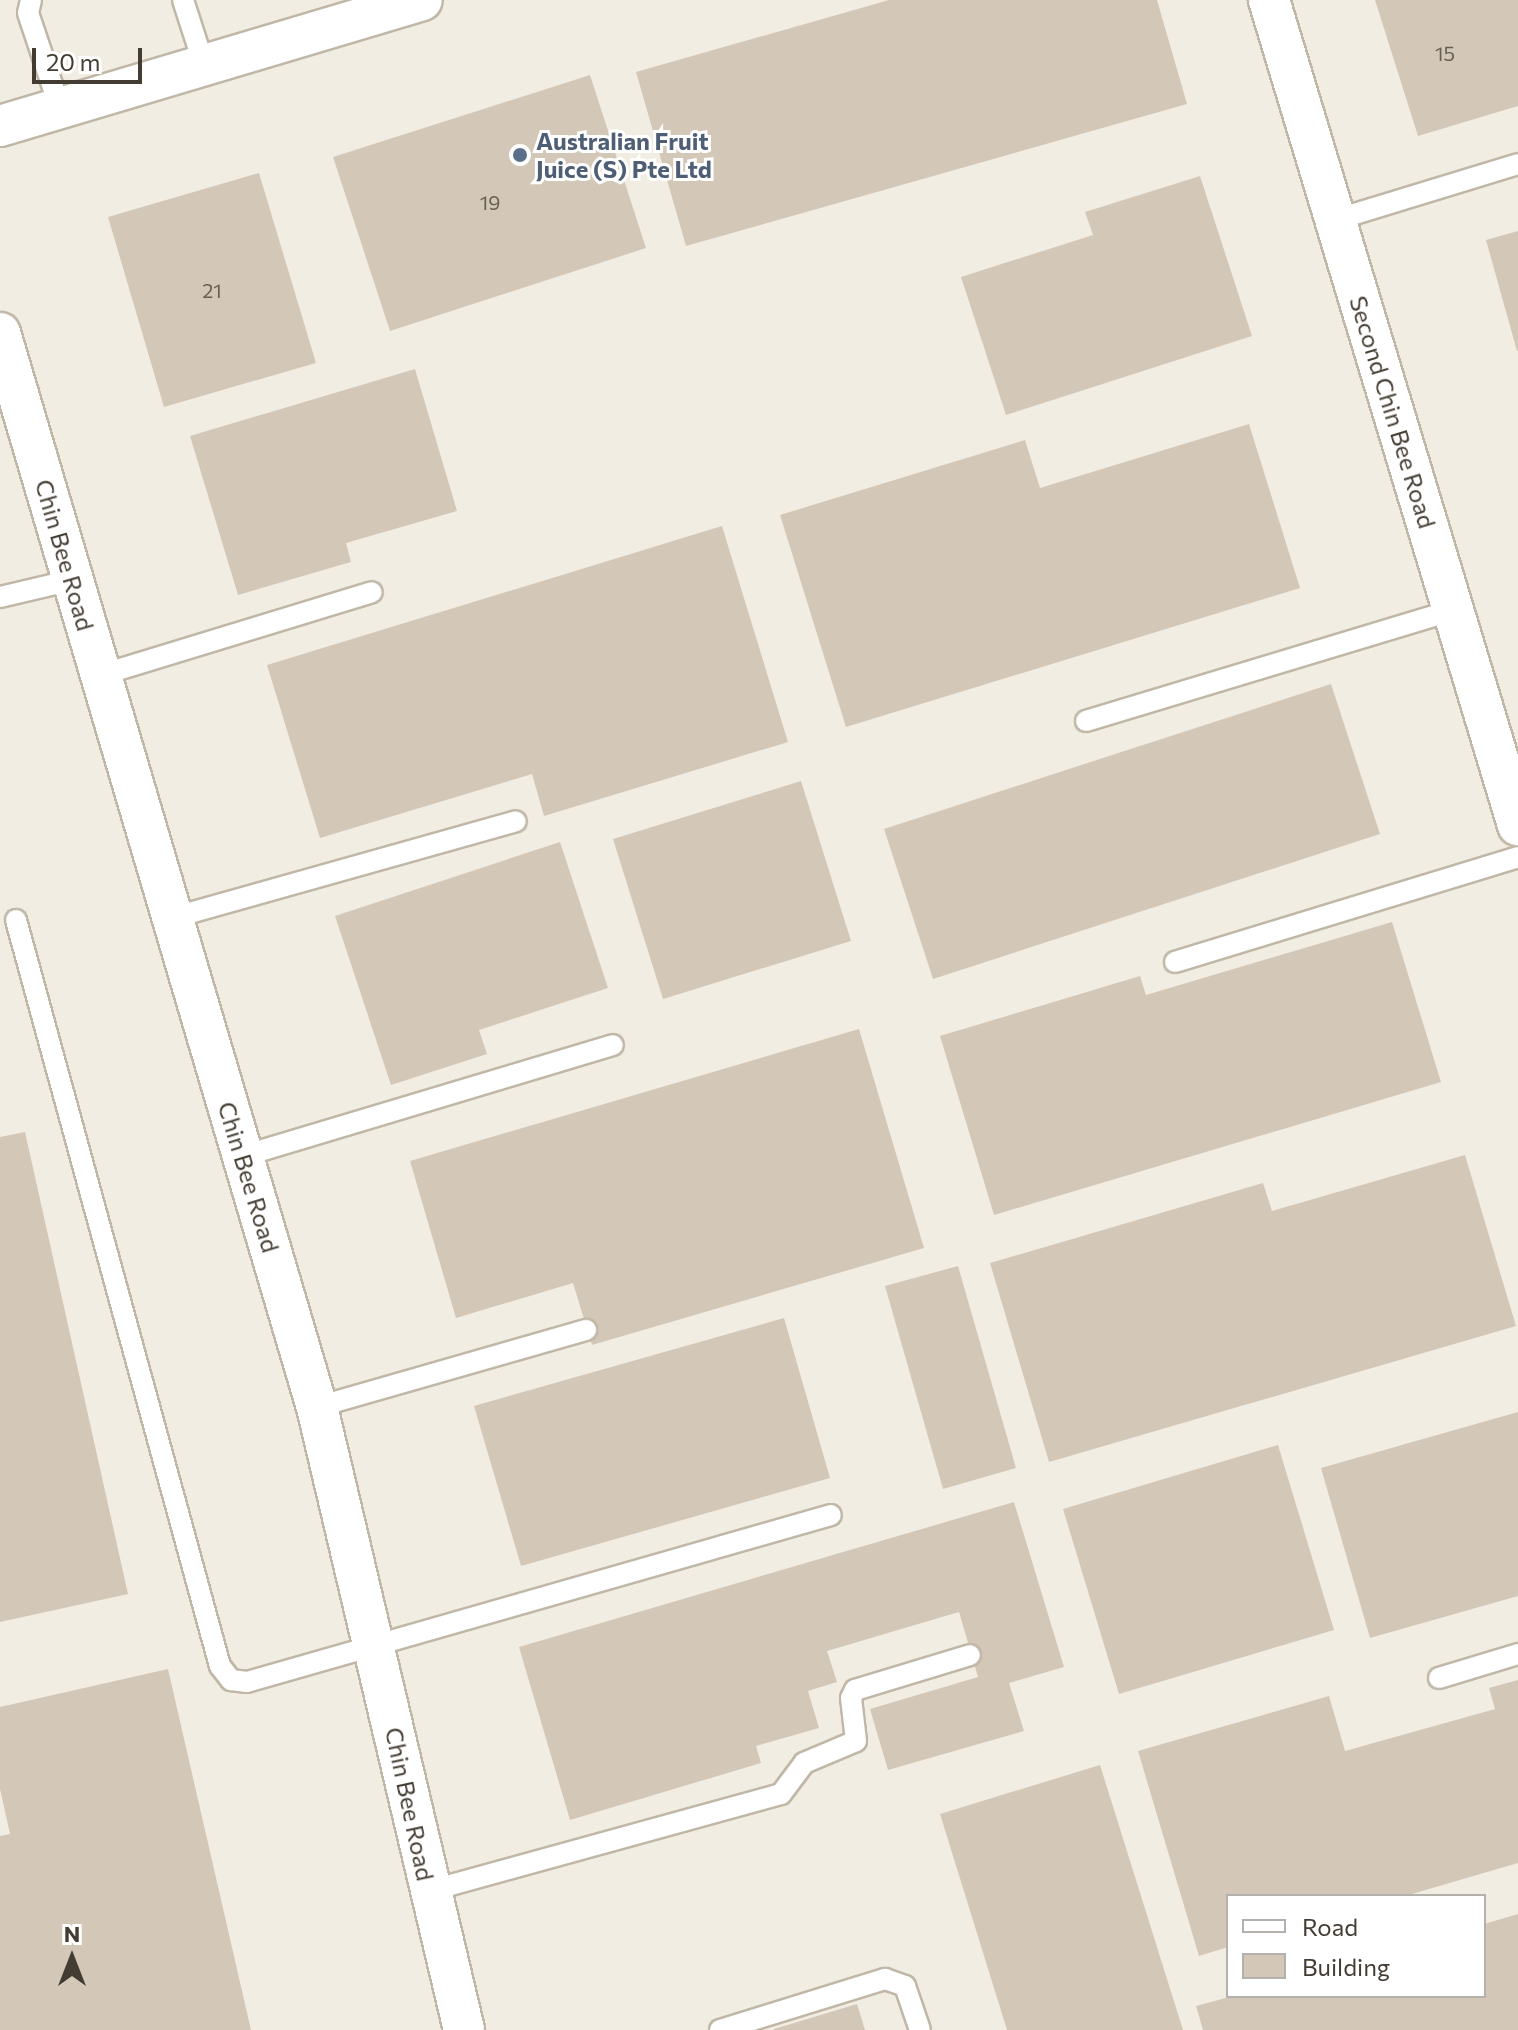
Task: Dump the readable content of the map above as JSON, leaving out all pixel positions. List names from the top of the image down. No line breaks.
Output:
{"streets":{"street":["Second Chin Bee Road","Chin Bee Road"]},"places":["Australian Fruit Juice (S) Pte Ltd"],"house_numbers":["15","19","21"],"legend":["Road","Building"],"scale_bar":"20 m","north":"top"}
